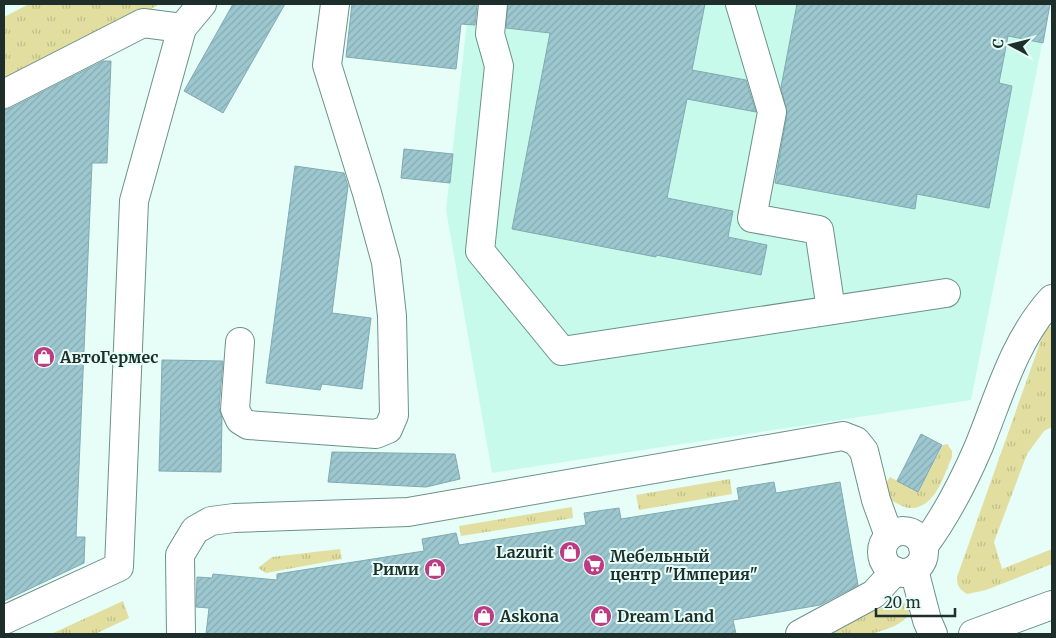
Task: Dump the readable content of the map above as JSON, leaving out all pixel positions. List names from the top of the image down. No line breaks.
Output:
{"places":{"shop":["АвтоГермес","Lazurit","Рими","Askona","Dream Land"],"supermarket":["Мебельный центр \"Империя\""]},"scale_bar":"20 m","north":"left"}
